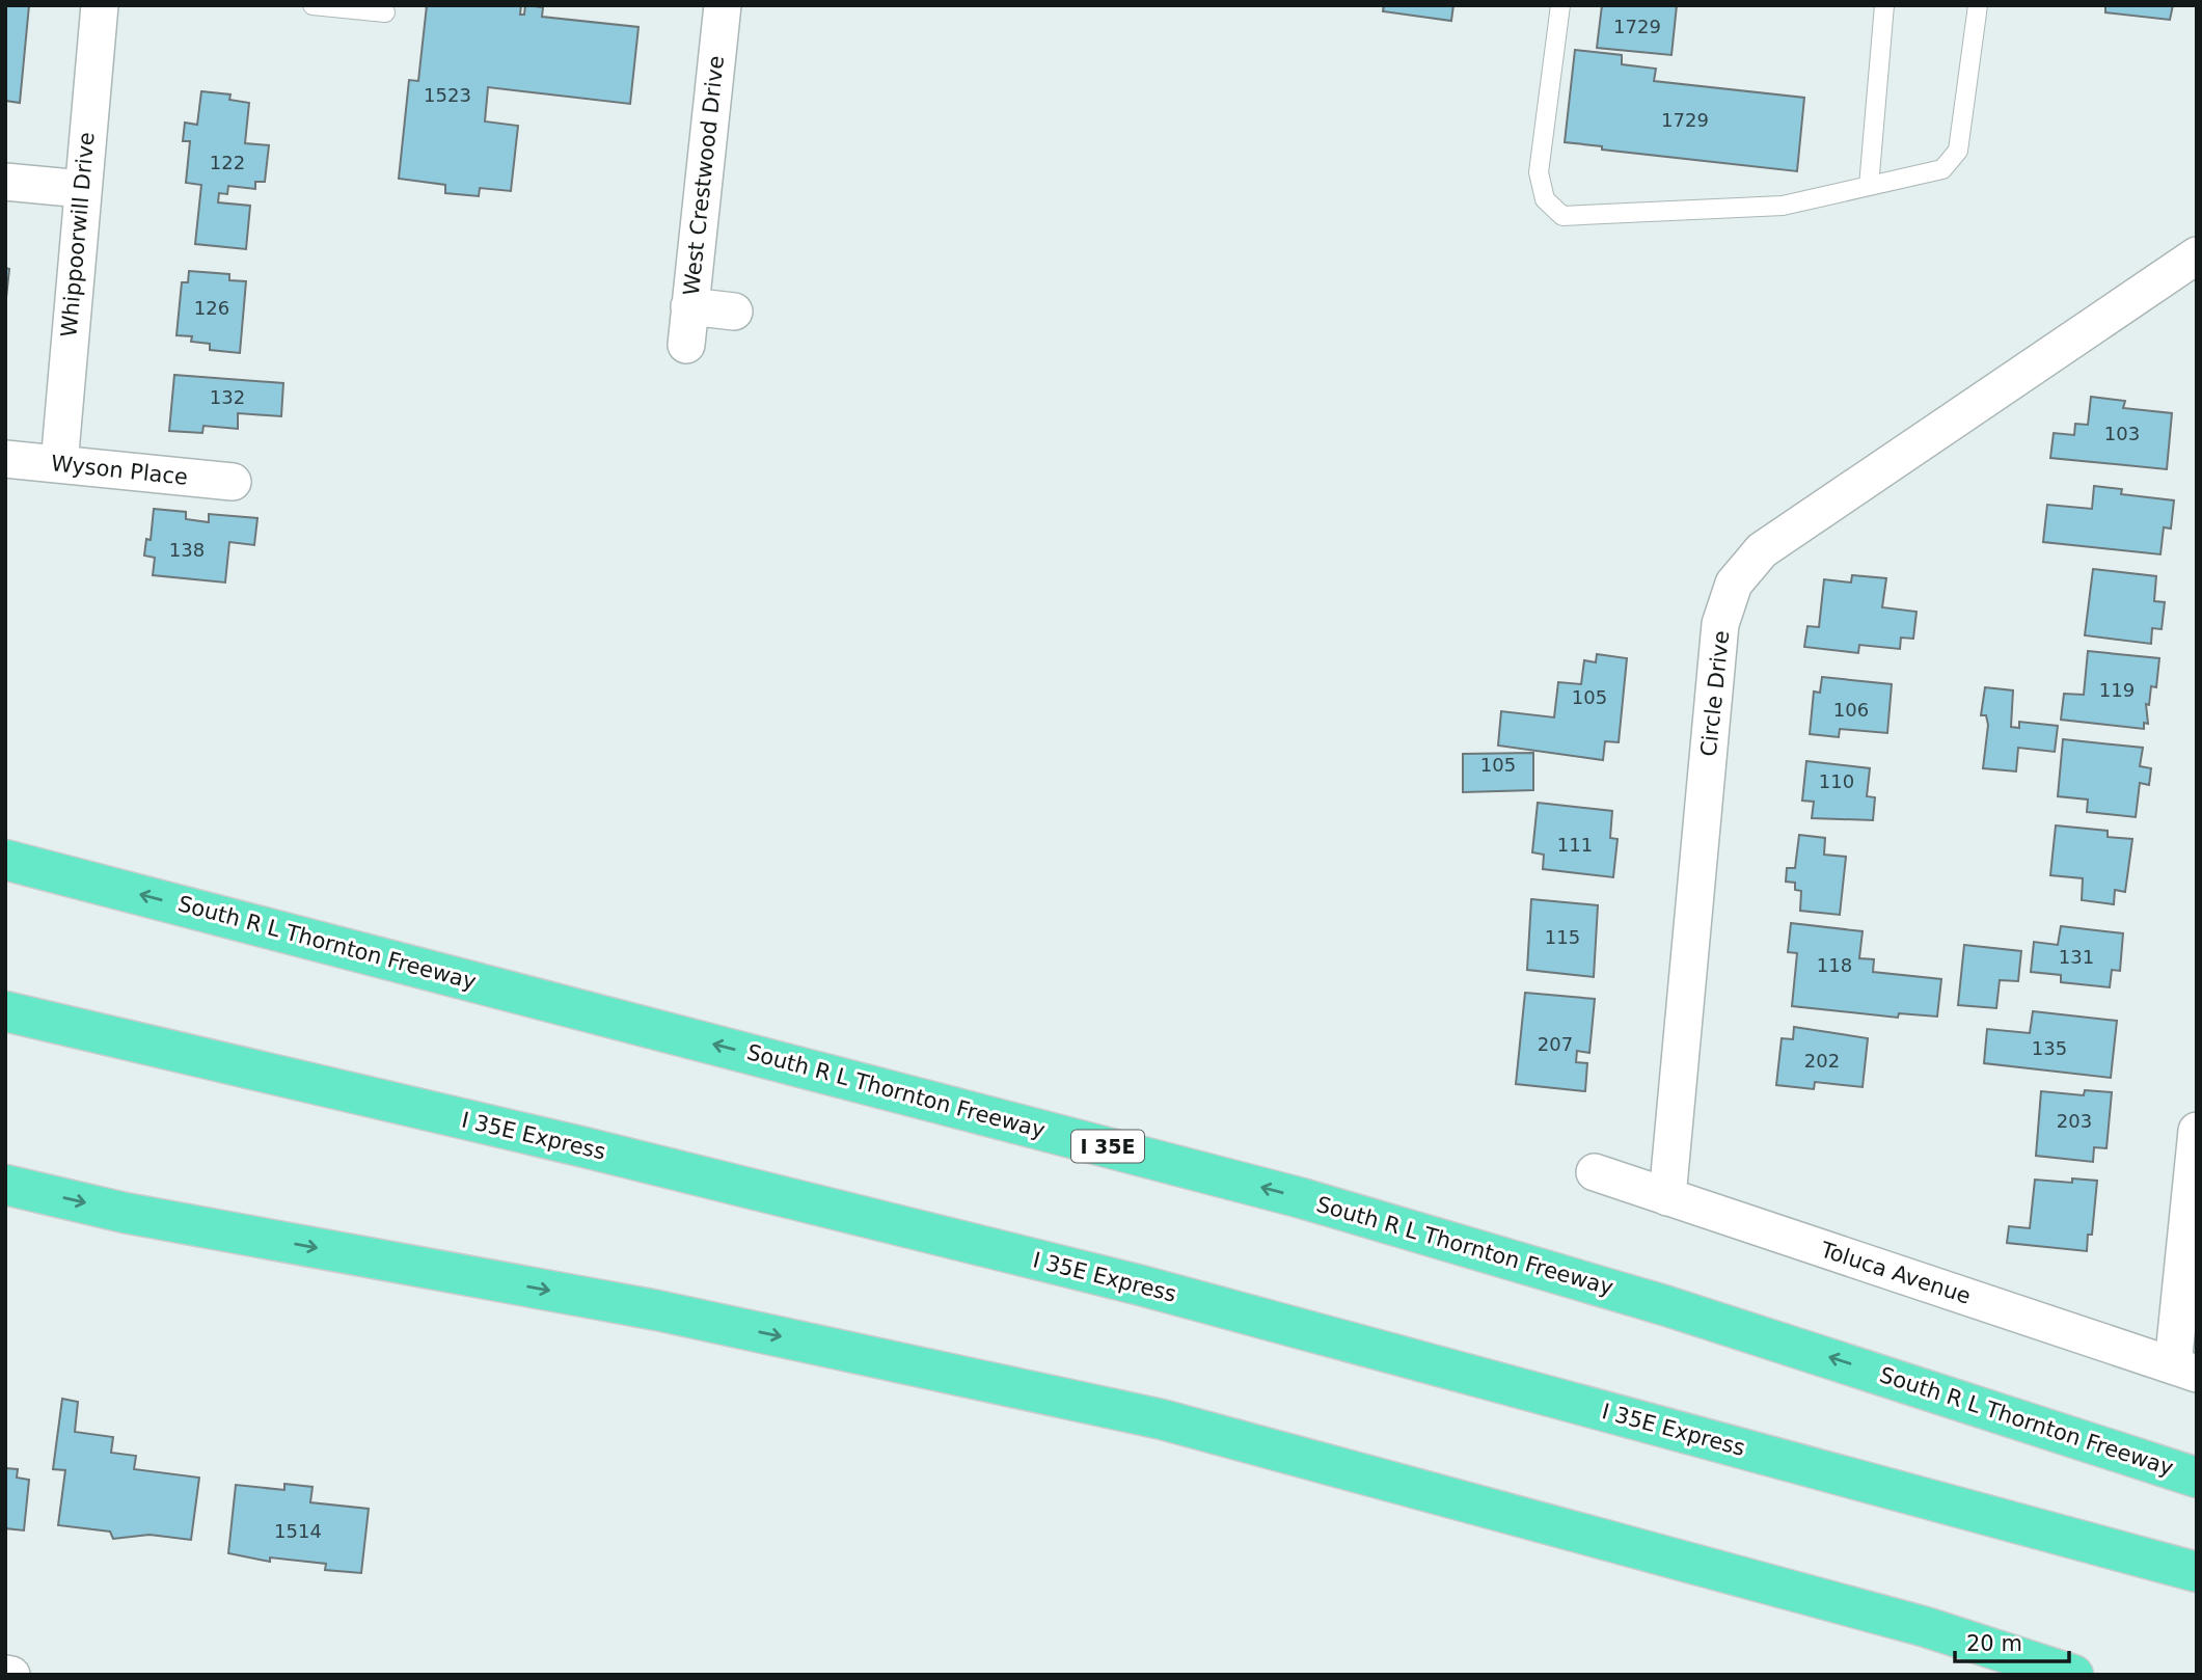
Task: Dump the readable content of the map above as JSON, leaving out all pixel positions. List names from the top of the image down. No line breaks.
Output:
{"streets":{"highway":["South R L Thornton Freeway","I 35E Express","I 35E"],"street":["West Crestwood Drive","Whippoorwill Drive","Wyson Place","Circle Drive","Toluca Avenue"]},"crossings":[["Whippoorwill Drive","Wyson Place"],["Circle Drive","Toluca Avenue"]],"house_numbers":["1729","1523","1729","122","126","132","103","138","119","105","106","105","110","111","115","131","118","207","135","202","203","1514"],"scale_bar":"20 m"}
